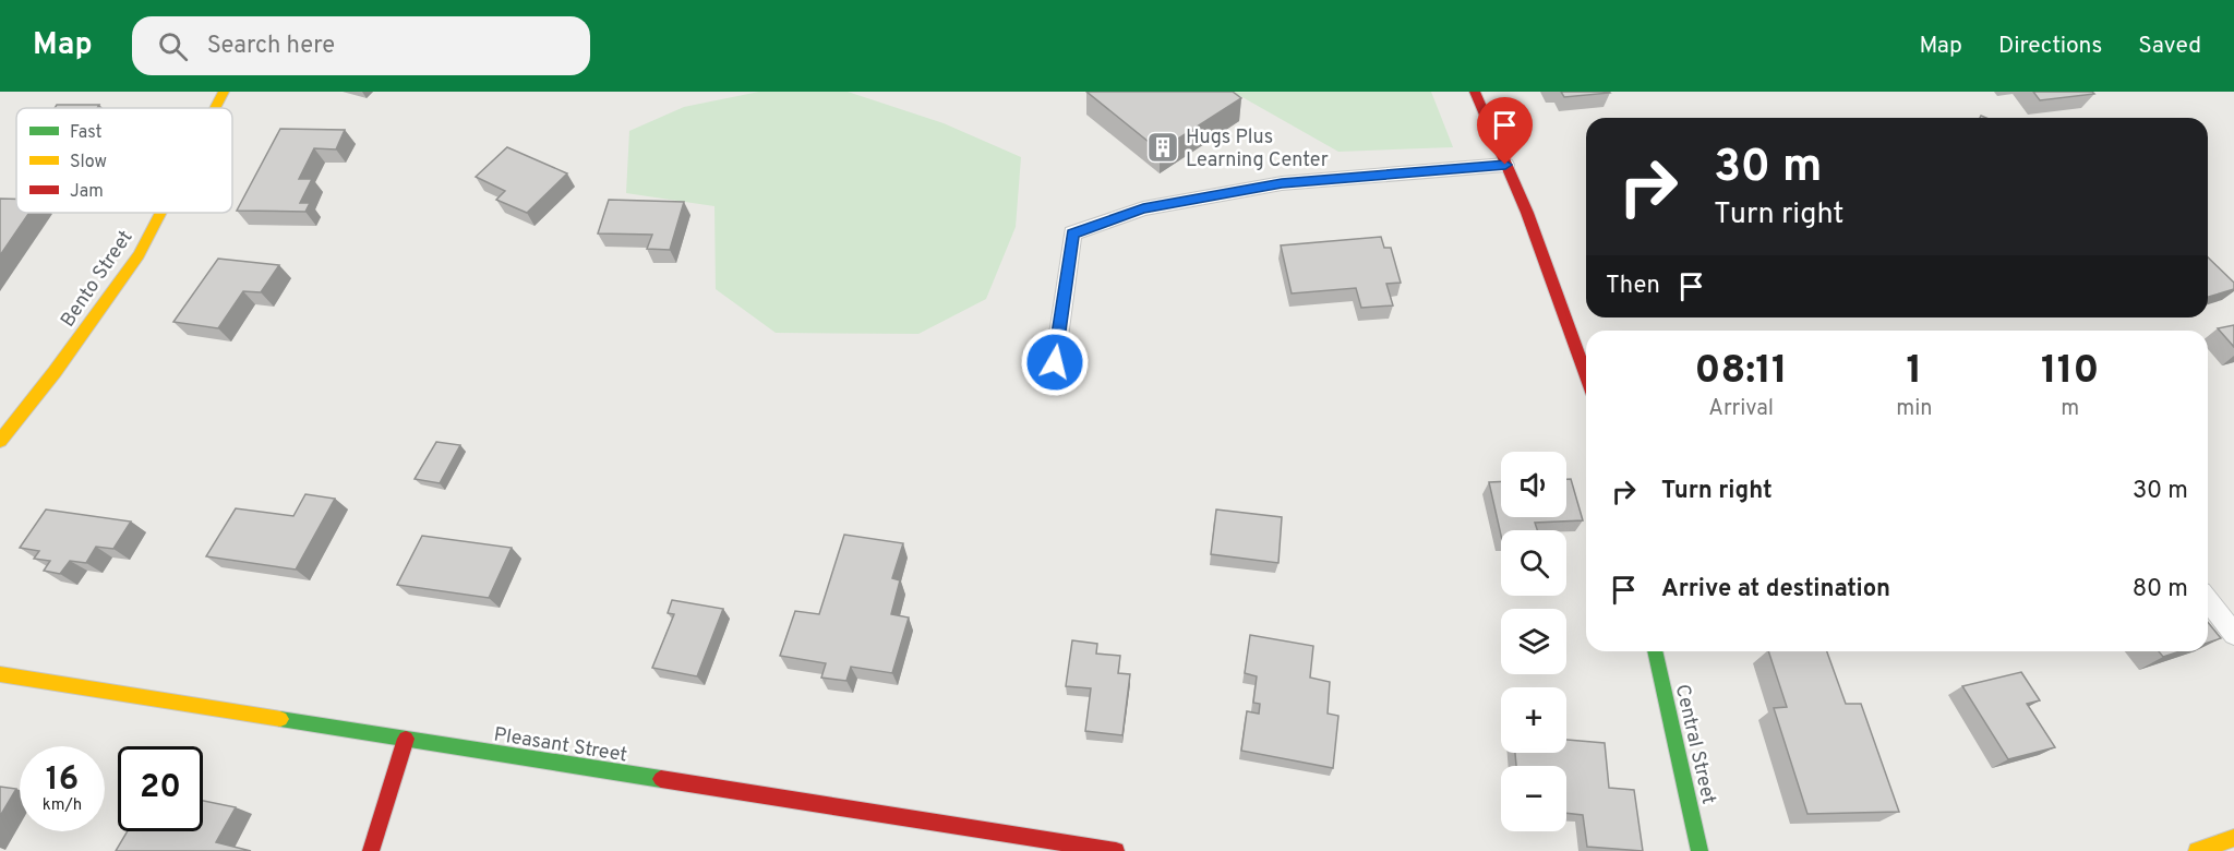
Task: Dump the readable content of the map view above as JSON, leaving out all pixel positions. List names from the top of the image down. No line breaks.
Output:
{"streets":{"main road":["Bento Street","Pleasant Street","Central Street"]},"places":{"building":["Hugs Plus Learning Center"]},"legend":["Fast","Slow","Jam"],"page":{"header":"Map","search":"Search here","nav":["Map","Directions","Saved"],"turn":["30 m","Turn right"],"then":"Then","eta":["08:11","Arrival","1","min","110","m"],"list":[{"name":"Turn right","value":"30 m"},{"name":"Arrive at destination","value":"80 m"}],"map_buttons":["+","−"],"speed":"16 km/h","limit":"20"}}
